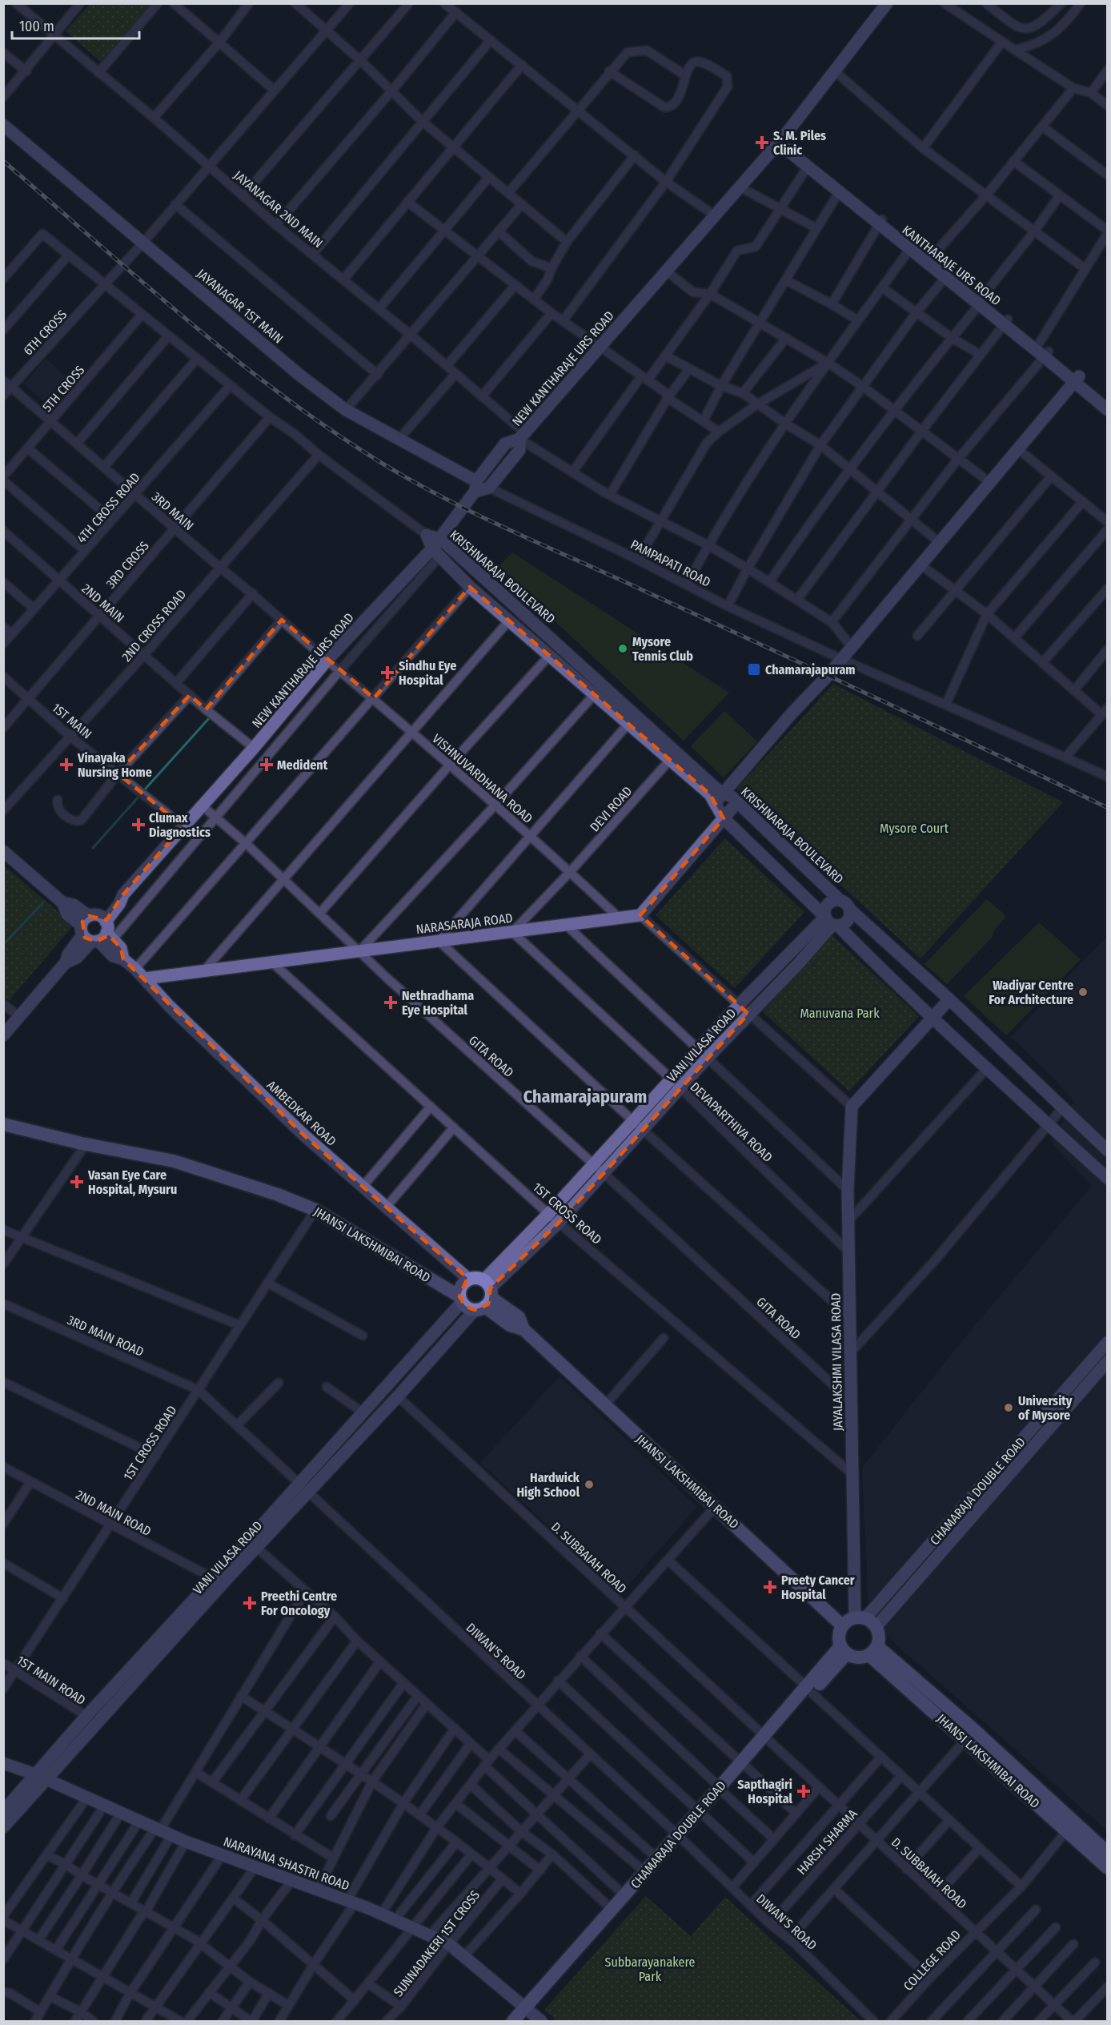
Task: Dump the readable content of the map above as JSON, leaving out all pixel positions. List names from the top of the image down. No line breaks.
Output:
{"streets":{"main road":["KANTHARAJE URS ROAD","JAYANAGAR 1ST MAIN","NEW KANTHARAJE URS ROAD","KRISHNARAJA BOULEVARD","NARASARAJA ROAD","VANI VILASA ROAD","AMBEDKAR ROAD","JHANSI LAKSHMIBAI ROAD","JAYALAKSHMI VILASA ROAD","CHAMARAJA DOUBLE ROAD","NARAYANA SHASTRI ROAD"],"street":["JAYANAGAR 2ND MAIN","6TH CROSS","5TH CROSS","4TH CROSS ROAD","3RD MAIN","PAMPAPATI ROAD","3RD CROSS","2ND MAIN","2ND CROSS ROAD","1ST MAIN","VISHNUVARDHANA ROAD","DEVI ROAD","GITA ROAD","DEVAPARTHIVA ROAD","1ST CROSS ROAD","3RD MAIN ROAD","2ND MAIN ROAD","D. SUBBAIAH ROAD","DIWAN'S ROAD","1ST MAIN ROAD","HARSH SHARMA","SUNNADAKERI 1ST CROSS","COLLEGE ROAD"]},"crossings":[["JAYANAGAR 2ND MAIN","6TH CROSS"],["JAYANAGAR 2ND MAIN","NEW KANTHARAJE URS ROAD"],["KANTHARAJE URS ROAD","NEW KANTHARAJE URS ROAD"],["JAYANAGAR 1ST MAIN","6TH CROSS"],["JAYANAGAR 1ST MAIN","NEW KANTHARAJE URS ROAD"],["6TH CROSS","3RD MAIN"],["NEW KANTHARAJE URS ROAD","3RD MAIN"],["NEW KANTHARAJE URS ROAD","PAMPAPATI ROAD"],["NEW KANTHARAJE URS ROAD","KRISHNARAJA BOULEVARD"],["NEW KANTHARAJE URS ROAD","2ND MAIN"],["NEW KANTHARAJE URS ROAD","1ST MAIN"],["NEW KANTHARAJE URS ROAD","VISHNUVARDHANA ROAD"],["NEW KANTHARAJE URS ROAD","GITA ROAD"],["NEW KANTHARAJE URS ROAD","AMBEDKAR ROAD"],["5TH CROSS","3RD MAIN"],["4TH CROSS ROAD","3RD MAIN"],["4TH CROSS ROAD","2ND MAIN"],["3RD MAIN","3RD CROSS"],["3RD MAIN","2ND CROSS ROAD"],["3RD MAIN","VISHNUVARDHANA ROAD"],["3RD CROSS","2ND MAIN"],["3RD CROSS","1ST MAIN"],["KRISHNARAJA BOULEVARD","DEVI ROAD"],["KRISHNARAJA BOULEVARD","VANI VILASA ROAD"],["2ND MAIN","2ND CROSS ROAD"],["2ND CROSS ROAD","1ST MAIN"],["VISHNUVARDHANA ROAD","DEVI ROAD"],["VISHNUVARDHANA ROAD","NARASARAJA ROAD"],["DEVI ROAD","NARASARAJA ROAD"],["DEVI ROAD","DEVAPARTHIVA ROAD"],["NARASARAJA ROAD","GITA ROAD"],["NARASARAJA ROAD","AMBEDKAR ROAD"],["NARASARAJA ROAD","DEVAPARTHIVA ROAD"],["NARASARAJA ROAD","1ST CROSS ROAD"],["VANI VILASA ROAD","GITA ROAD"],["VANI VILASA ROAD","DEVAPARTHIVA ROAD"],["VANI VILASA ROAD","1ST CROSS ROAD"],["VANI VILASA ROAD","JHANSI LAKSHMIBAI ROAD"],["VANI VILASA ROAD","2ND MAIN ROAD"],["VANI VILASA ROAD","D. SUBBAIAH ROAD"],["VANI VILASA ROAD","DIWAN'S ROAD"],["VANI VILASA ROAD","1ST MAIN ROAD"],["VANI VILASA ROAD","NARAYANA SHASTRI ROAD"],["GITA ROAD","JAYALAKSHMI VILASA ROAD"],["DEVAPARTHIVA ROAD","JAYALAKSHMI VILASA ROAD"],["1ST CROSS ROAD","JHANSI LAKSHMIBAI ROAD"],["1ST CROSS ROAD","3RD MAIN ROAD"],["1ST CROSS ROAD","JAYALAKSHMI VILASA ROAD"],["1ST CROSS ROAD","2ND MAIN ROAD"],["1ST CROSS ROAD","1ST MAIN ROAD"],["JHANSI LAKSHMIBAI ROAD","JAYALAKSHMI VILASA ROAD"],["JHANSI LAKSHMIBAI ROAD","CHAMARAJA DOUBLE ROAD"],["JHANSI LAKSHMIBAI ROAD","COLLEGE ROAD"],["3RD MAIN ROAD","DIWAN'S ROAD"],["JAYALAKSHMI VILASA ROAD","CHAMARAJA DOUBLE ROAD"],["CHAMARAJA DOUBLE ROAD","D. SUBBAIAH ROAD"],["CHAMARAJA DOUBLE ROAD","DIWAN'S ROAD"],["CHAMARAJA DOUBLE ROAD","NARAYANA SHASTRI ROAD"],["D. SUBBAIAH ROAD","HARSH SHARMA"],["D. SUBBAIAH ROAD","COLLEGE ROAD"],["DIWAN'S ROAD","HARSH SHARMA"],["NARAYANA SHASTRI ROAD","SUNNADAKERI 1ST CROSS"]],"districts":["Chamarajapuram"],"parks":["Mysore Court","Manuvana Park","Subbarayanakere Park"],"places":{"health":["S. M. Piles Clinic","Sindhu Eye Hospital","Vinayaka Nursing Home","Medident","Clumax Diagnostics","Nethradhama Eye Hospital","Vasan Eye Care Hospital, Mysuru","Preety Cancer Hospital","Preethi Centre For Oncology","Sapthagiri Hospital"],"other":["Mysore Tennis Club","Wadiyar Centre For Architecture","University of Mysore","Hardwick High School"],"transit":["Chamarajapuram"]},"scale_bar":"100 m"}
